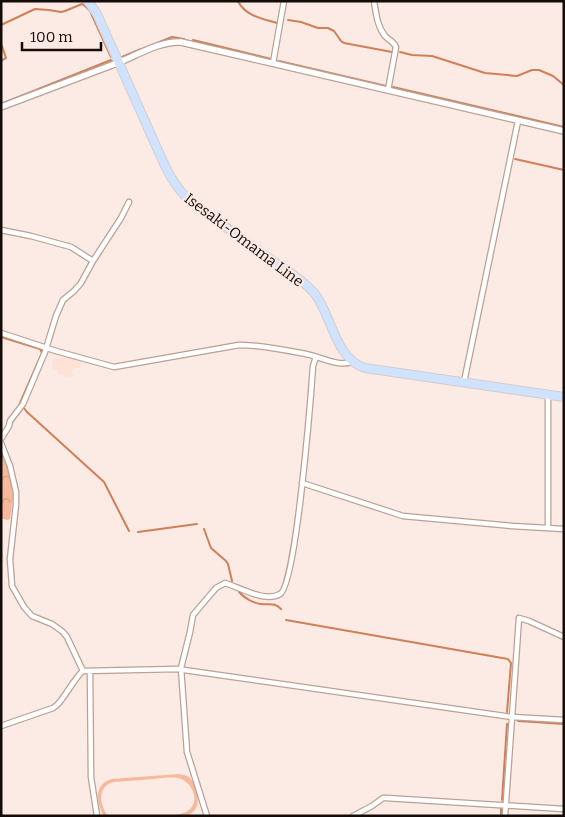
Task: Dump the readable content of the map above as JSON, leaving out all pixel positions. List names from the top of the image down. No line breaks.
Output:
{"streets":{"main road":["Isesaki-Omama Line"]},"scale_bar":"100 m"}
